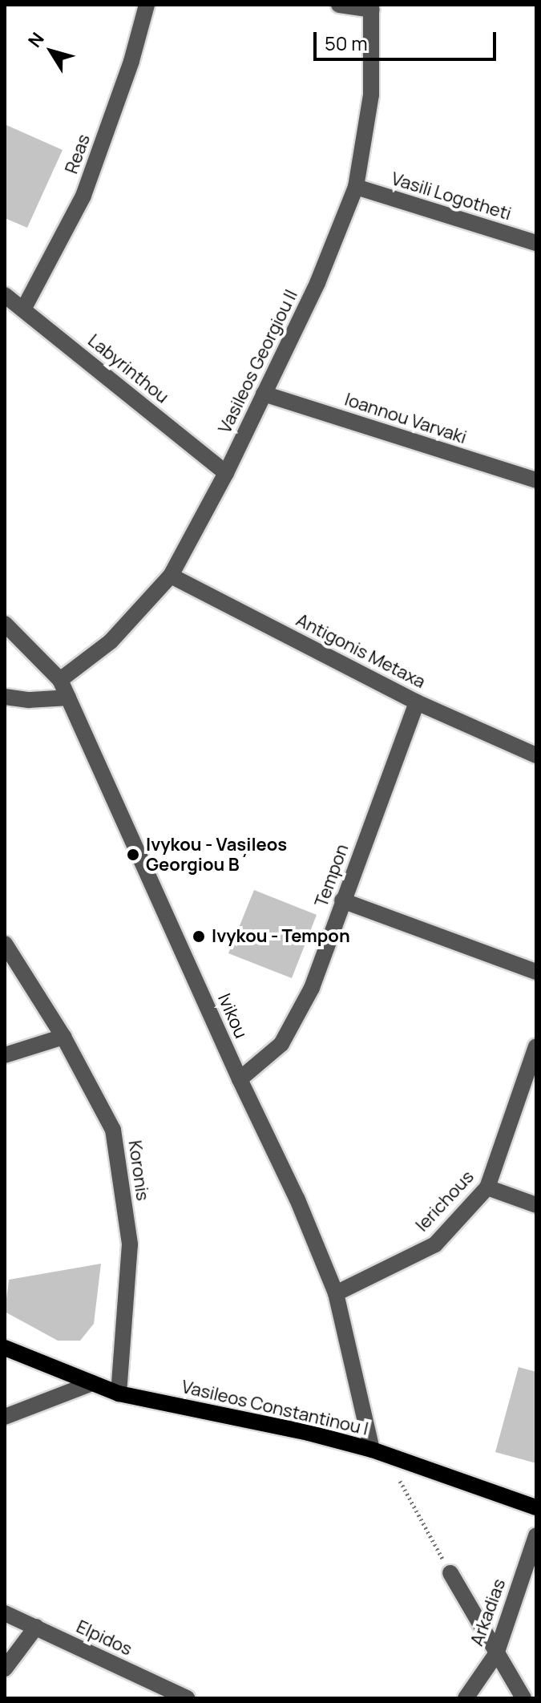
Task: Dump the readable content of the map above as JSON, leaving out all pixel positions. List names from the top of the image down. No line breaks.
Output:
{"streets":{"main road":["Vasileos Constantinou I"],"street":["Reas","Vasili Logotheti","Vasileos Georgiou II","Labyrinthou","Ioannou Varvaki","Antigonis Metaxa","Tempon","Ivikou","Koronis","Ierichous","Arkadias","Elpidos"]},"crossings":[["Reas","Labyrinthou"],["Vasili Logotheti","Vasileos Georgiou II"],["Vasileos Georgiou II","Labyrinthou"],["Vasileos Georgiou II","Ioannou Varvaki"],["Vasileos Georgiou II","Antigonis Metaxa"],["Vasileos Georgiou II","Ivikou"],["Antigonis Metaxa","Tempon"],["Tempon","Ivikou"],["Ivikou","Ierichous"],["Ivikou","Vasileos Constantinou I"],["Koronis","Vasileos Constantinou I"]],"places":["Ivykou - Vasileos Georgiou B´","Ivykou - Tempon"],"scale_bar":"50 m","north":"top left"}
